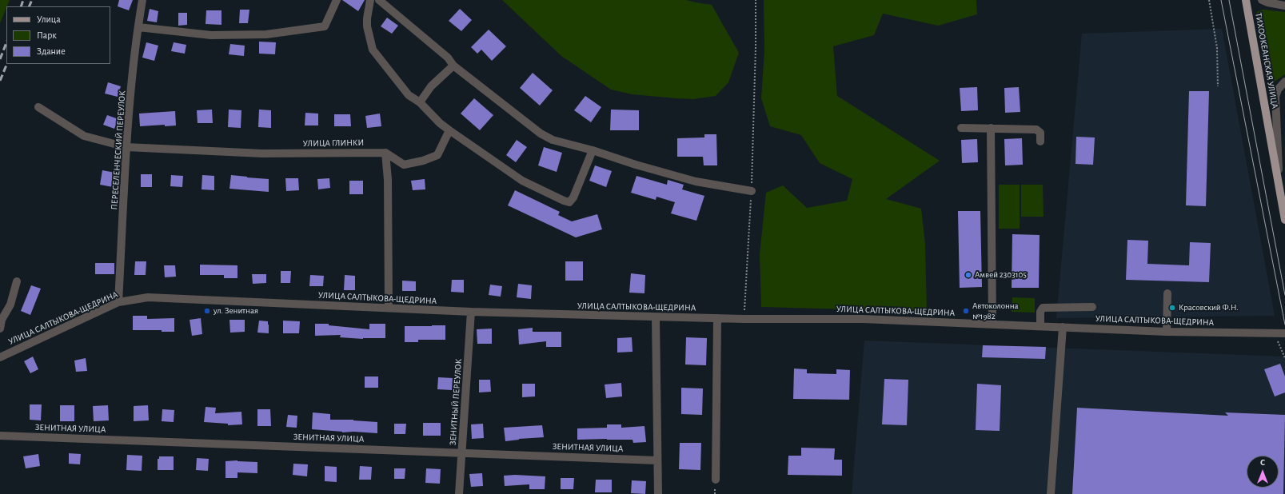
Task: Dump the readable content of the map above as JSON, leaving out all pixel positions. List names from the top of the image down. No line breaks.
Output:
{"streets":{"main road":["ТИХООКЕАНСКАЯ УЛИЦА"],"street":["УЛИЦА ГЛИНКИ","ПЕРЕСЕЛЕНЧЕСКИЙ ПЕРЕУЛОК","УЛИЦА САЛТЫКОВА-ЩЕДРИНА","ЗЕНИТНЫЙ ПЕРЕУЛОК","ЗЕНИТНАЯ УЛИЦА"]},"crossings":[["УЛИЦА ГЛИНКИ","ПЕРЕСЕЛЕНЧЕСКИЙ ПЕРЕУЛОК"],["ПЕРЕСЕЛЕНЧЕСКИЙ ПЕРЕУЛОК","УЛИЦА САЛТЫКОВА-ЩЕДРИНА"],["УЛИЦА САЛТЫКОВА-ЩЕДРИНА","ЗЕНИТНЫЙ ПЕРЕУЛОК"],["ЗЕНИТНЫЙ ПЕРЕУЛОК","ЗЕНИТНАЯ УЛИЦА"]],"places":["Амвей 2303105","Красовский Ф.Н.","ул. Зенитная","Автоколонна №1982"],"legend":["Улица","Парк","Здание"],"north":"top"}
